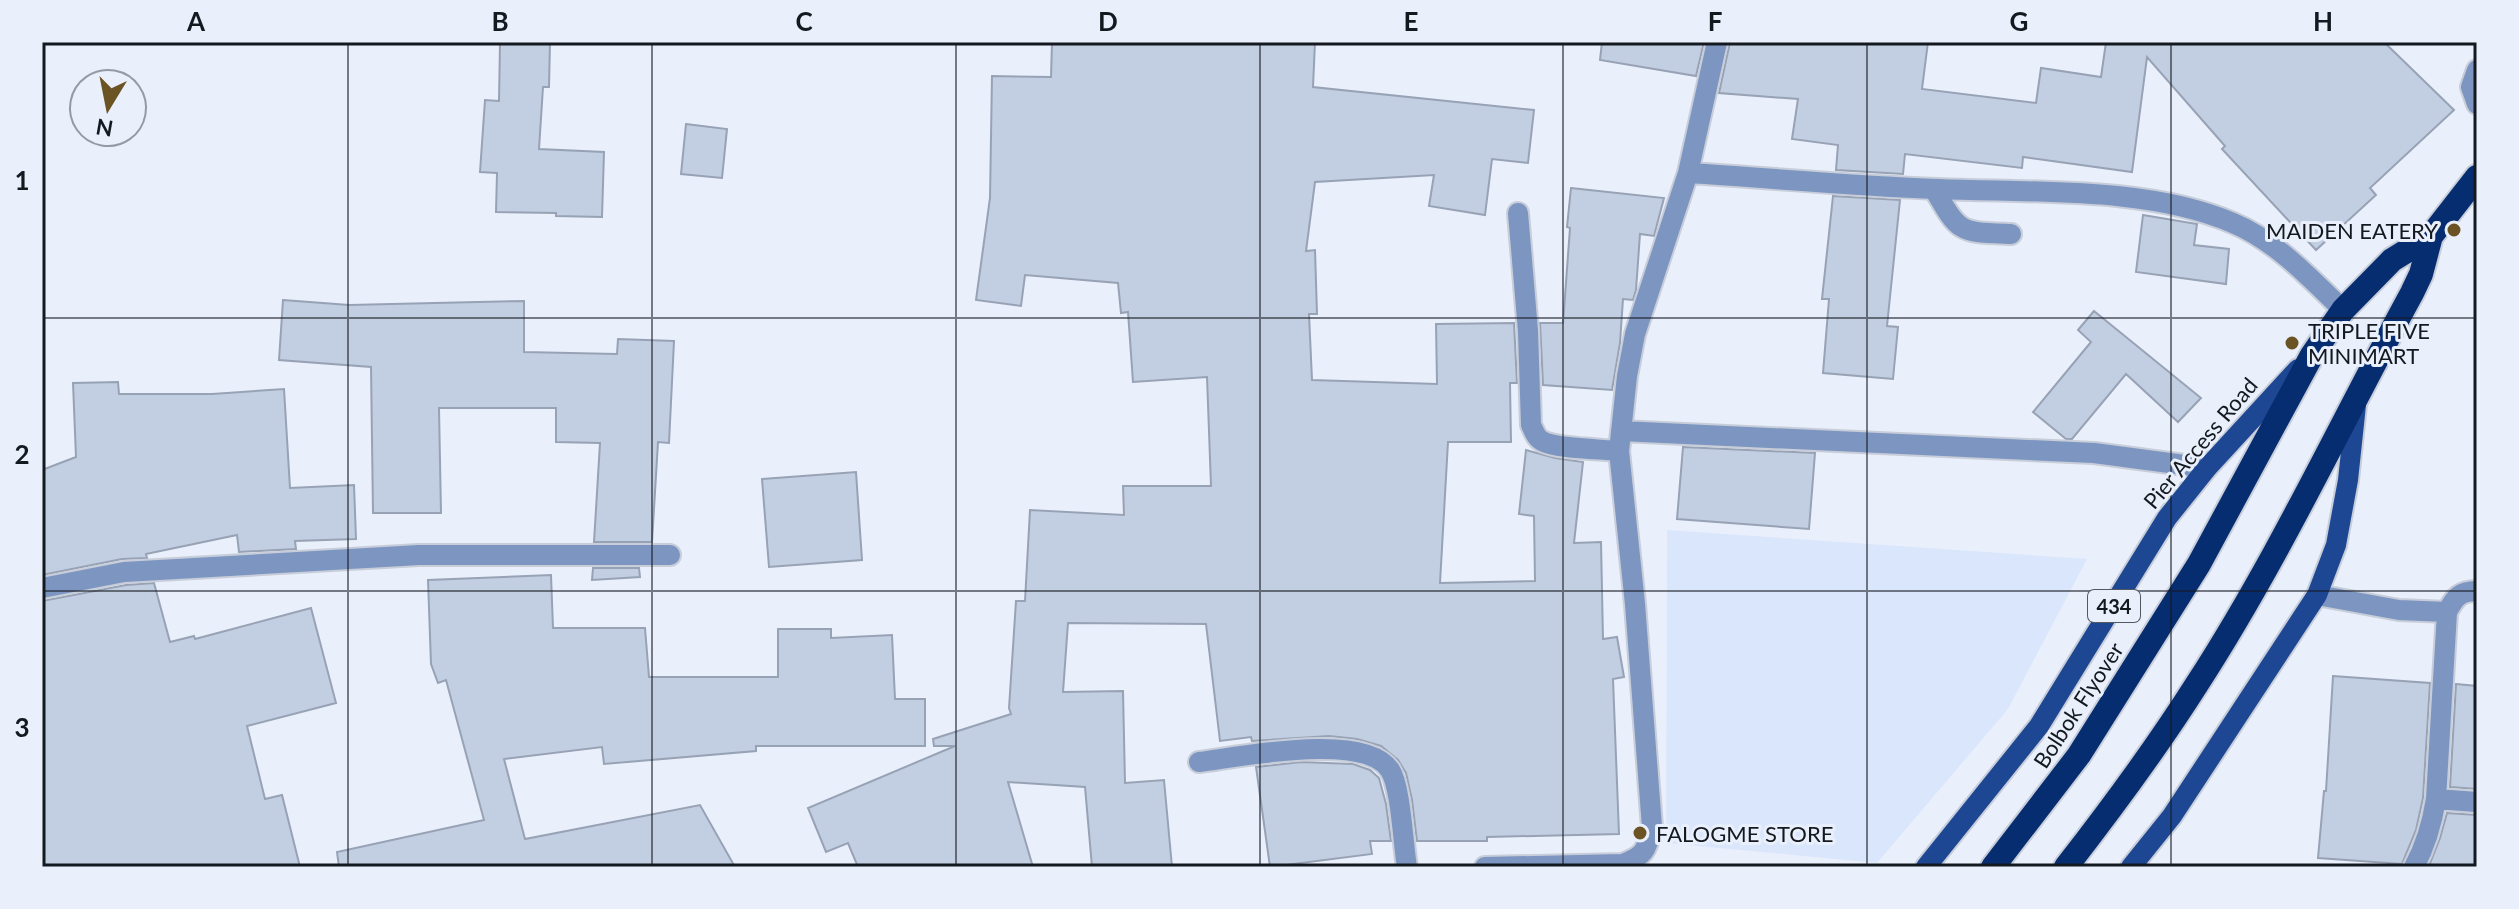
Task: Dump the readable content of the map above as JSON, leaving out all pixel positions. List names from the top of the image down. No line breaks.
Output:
{"streets":{"highway":["Pier Access Road","434","Bolbok Flyover"]},"crossings":[["Pier Access Road","434"],["Pier Access Road","Bolbok Flyover"]],"places":["MAIDEN EATERY","TRIPLE FIVE MINIMART","FALOGME STORE"],"north":"bottom","grid":{"columns":["A","B","C","D","E","F","G","H"],"rows":["1","2","3"]}}
